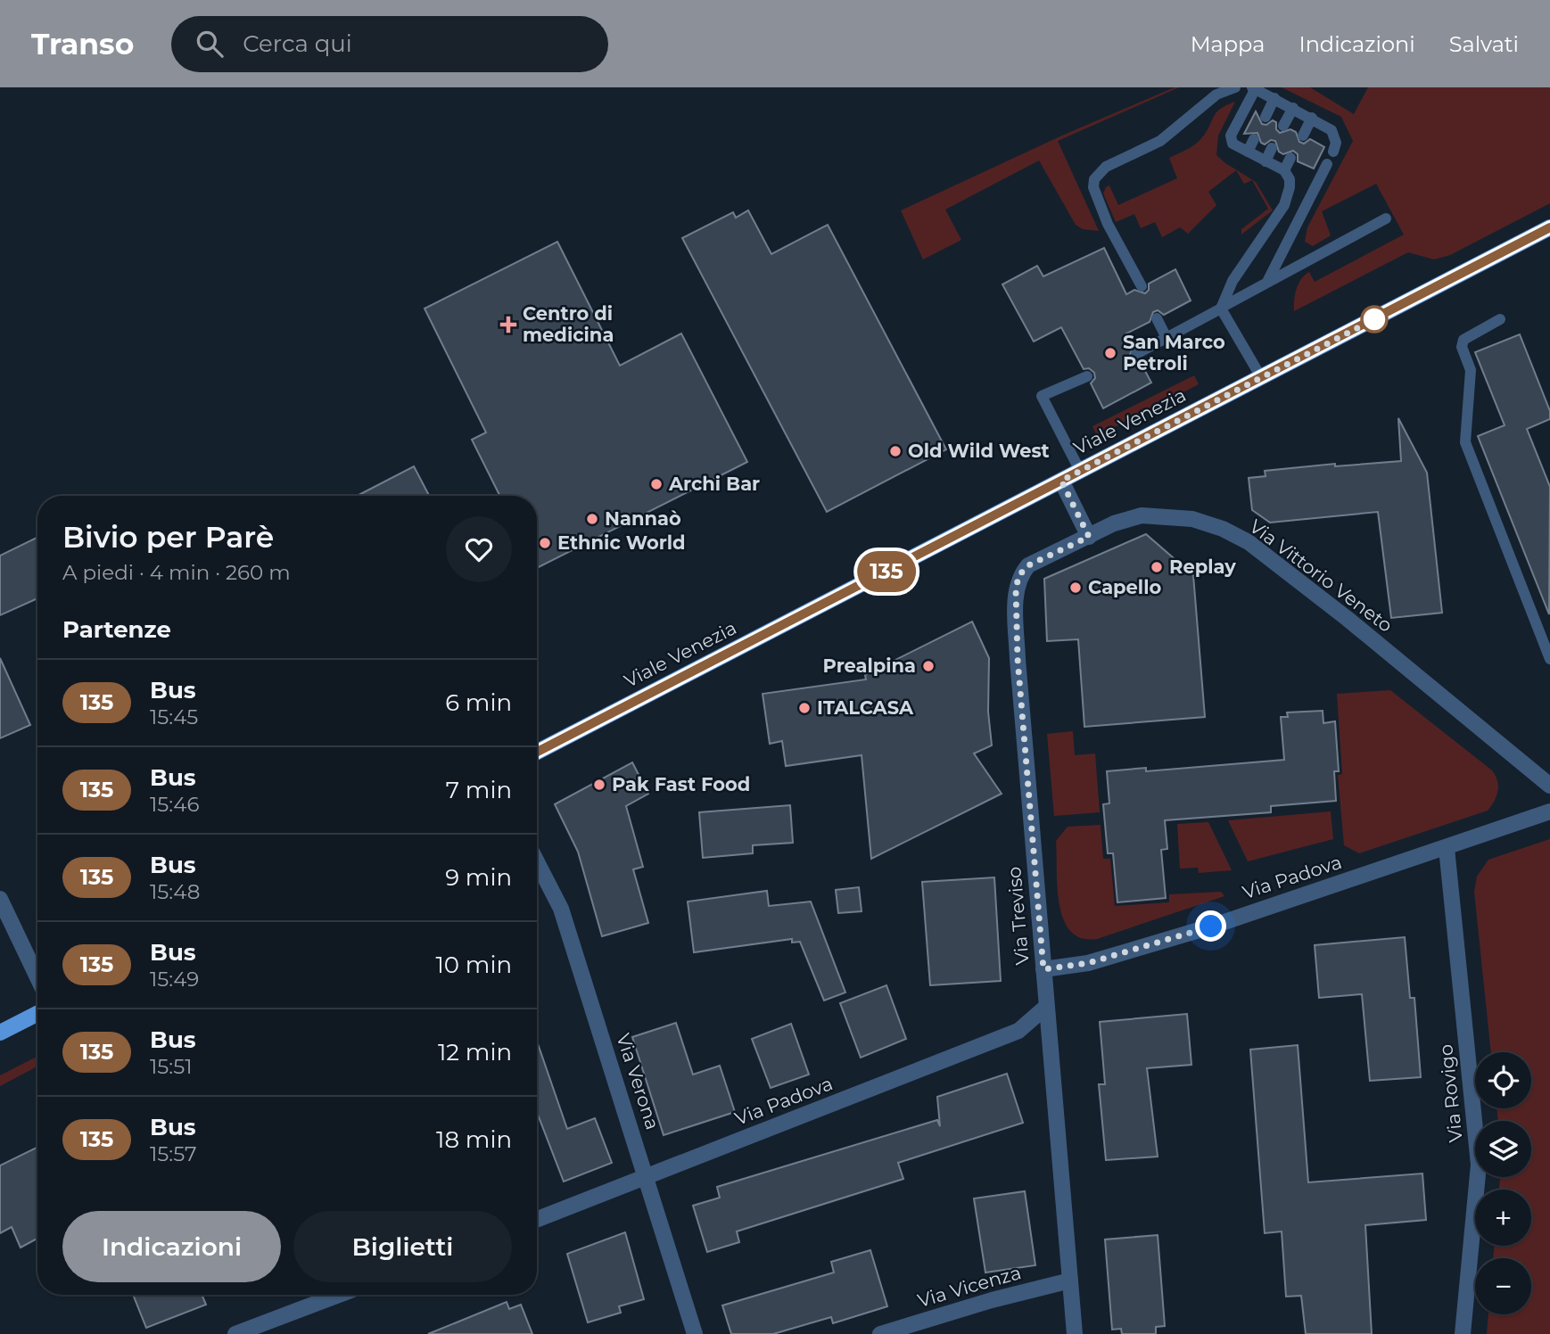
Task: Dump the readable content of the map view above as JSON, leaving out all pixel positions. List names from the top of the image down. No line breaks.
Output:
{"streets":{"main road":["Viale Venezia"],"street":["Via Vittorio Veneto","Via Padova","Via Treviso","Via Verona","Via Rovigo","Via Vicenza"]},"crossings":[["Via Vittorio Veneto","Via Treviso"],["Via Padova","Via Treviso"],["Via Padova","Via Verona"],["Via Padova","Via Rovigo"],["Via Treviso","Via Vicenza"]],"places":{"health":["Centro di medicina"],"other":["San Marco Petroli","Old Wild West","Archi Bar","Nannaò","Ethnic World","Replay","Capello","Prealpina","ITALCASA","Pak Fast Food"]},"lines":["bus line 135"],"page":{"header":"Transo","search":"Cerca qui","nav":["Mappa","Indicazioni","Salvati"],"on_map":"135","heading":[["Bivio per Parè","A piedi · 4 min · 260 m"],"Partenze"],"list":[{"mark":"135","name":"Bus","note":"15:45","value":"6 min"},{"mark":"135","name":"Bus","note":"15:46","value":"7 min"},{"mark":"135","name":"Bus","note":"15:48","value":"9 min"},{"mark":"135","name":"Bus","note":"15:49","value":"10 min"},{"mark":"135","name":"Bus","note":"15:51","value":"12 min"},{"mark":"135","name":"Bus","note":"15:57","value":"18 min"}],"map_buttons":["+","−"],"buttons":["Indicazioni","Biglietti"]}}
